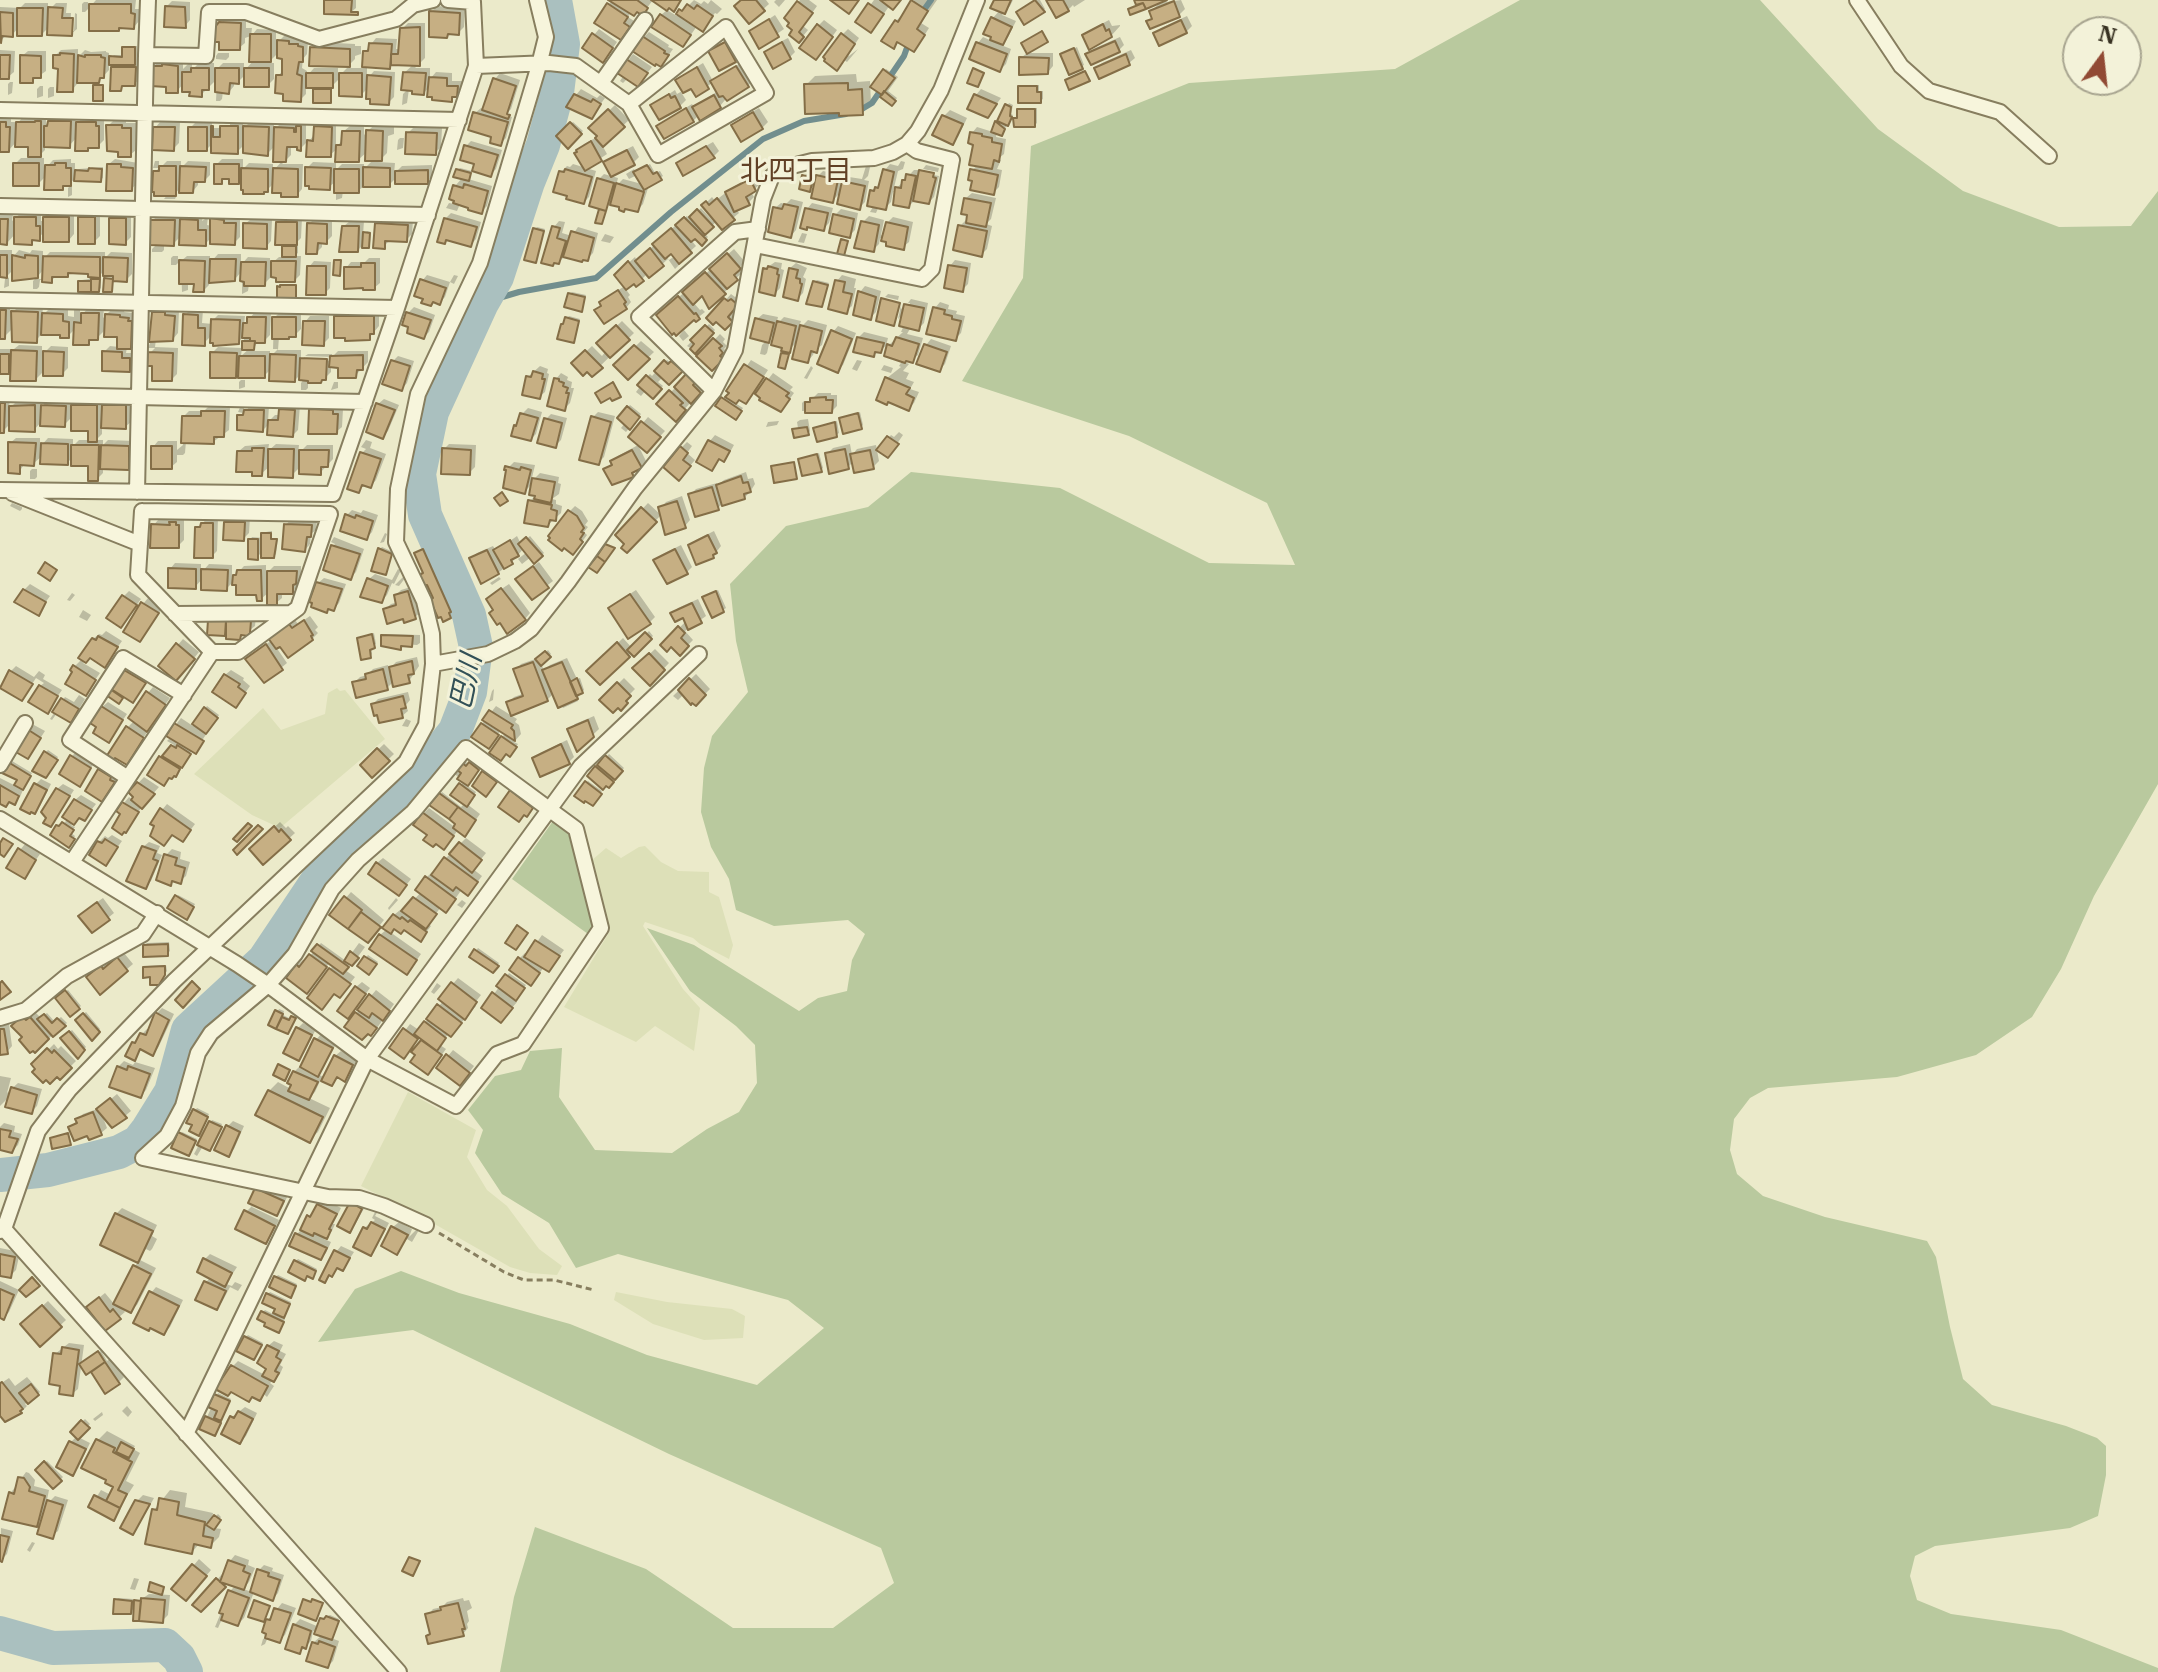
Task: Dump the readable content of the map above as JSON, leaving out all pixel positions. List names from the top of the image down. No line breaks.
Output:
{"districts":["北四丁目"],"water":["巴川"],"north":"top"}
